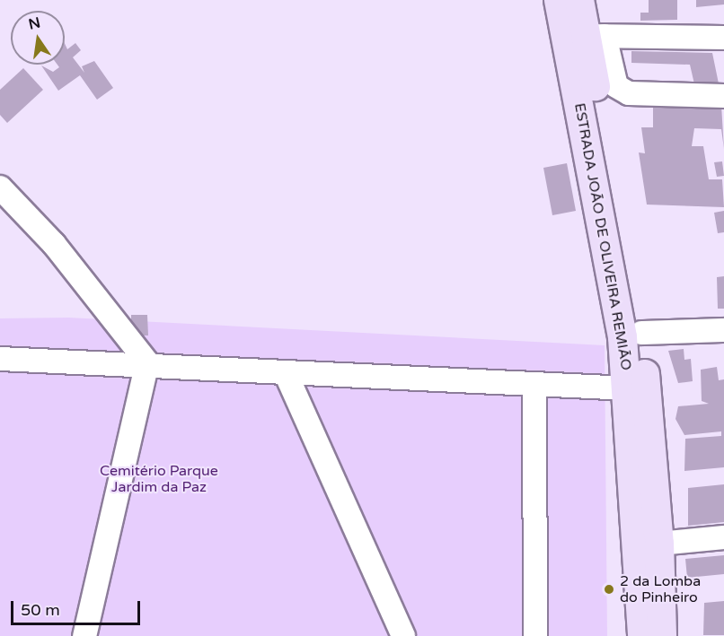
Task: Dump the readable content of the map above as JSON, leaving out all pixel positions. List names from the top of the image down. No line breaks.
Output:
{"streets":{"main road":["ESTRADA JOÃO DE OLIVEIRA REMIÃO"]},"parks":["Cemitério Parque Jardim da Paz"],"places":["2 da Lomba do Pinheiro"],"scale_bar":"50 m","north":"top"}
